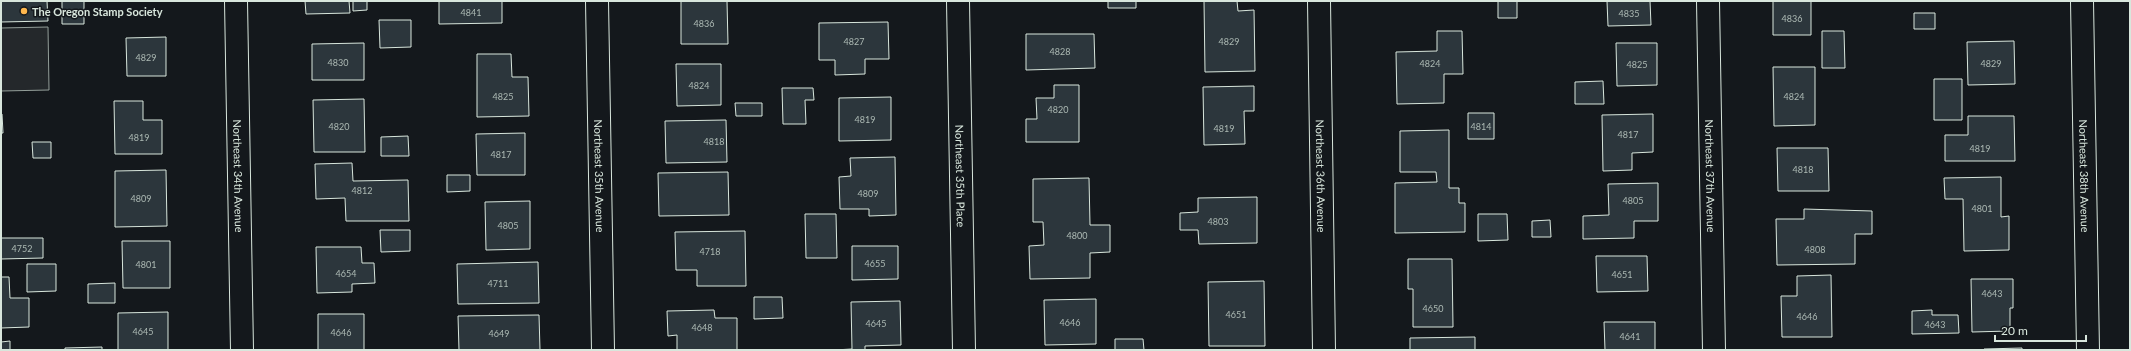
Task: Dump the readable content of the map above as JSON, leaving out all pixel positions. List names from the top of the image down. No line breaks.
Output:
{"streets":{"street":["Northeast 34th Avenue","Northeast 35th Avenue","Northeast 35th Place","Northeast 36th Avenue","Northeast 37th Avenue","Northeast 38th Avenue"]},"places":["The Oregon Stamp Society"],"house_numbers":["4841","4835","4836","4836","4827","4829","4828","4829","4830","4824","4829","4825","4824","4825","4824","4820","4819","4820","4814","4819","4817","4819","4818","4819","4817","4818","4812","4809","4809","4805","4801","4803","4805","4800","4752","4808","4718","4655","4801","4654","4651","4711","4643","4650","4651","4646","4646","4645","4643","4648","4645","4646","4649","4641"],"scale_bar":"20 m"}
